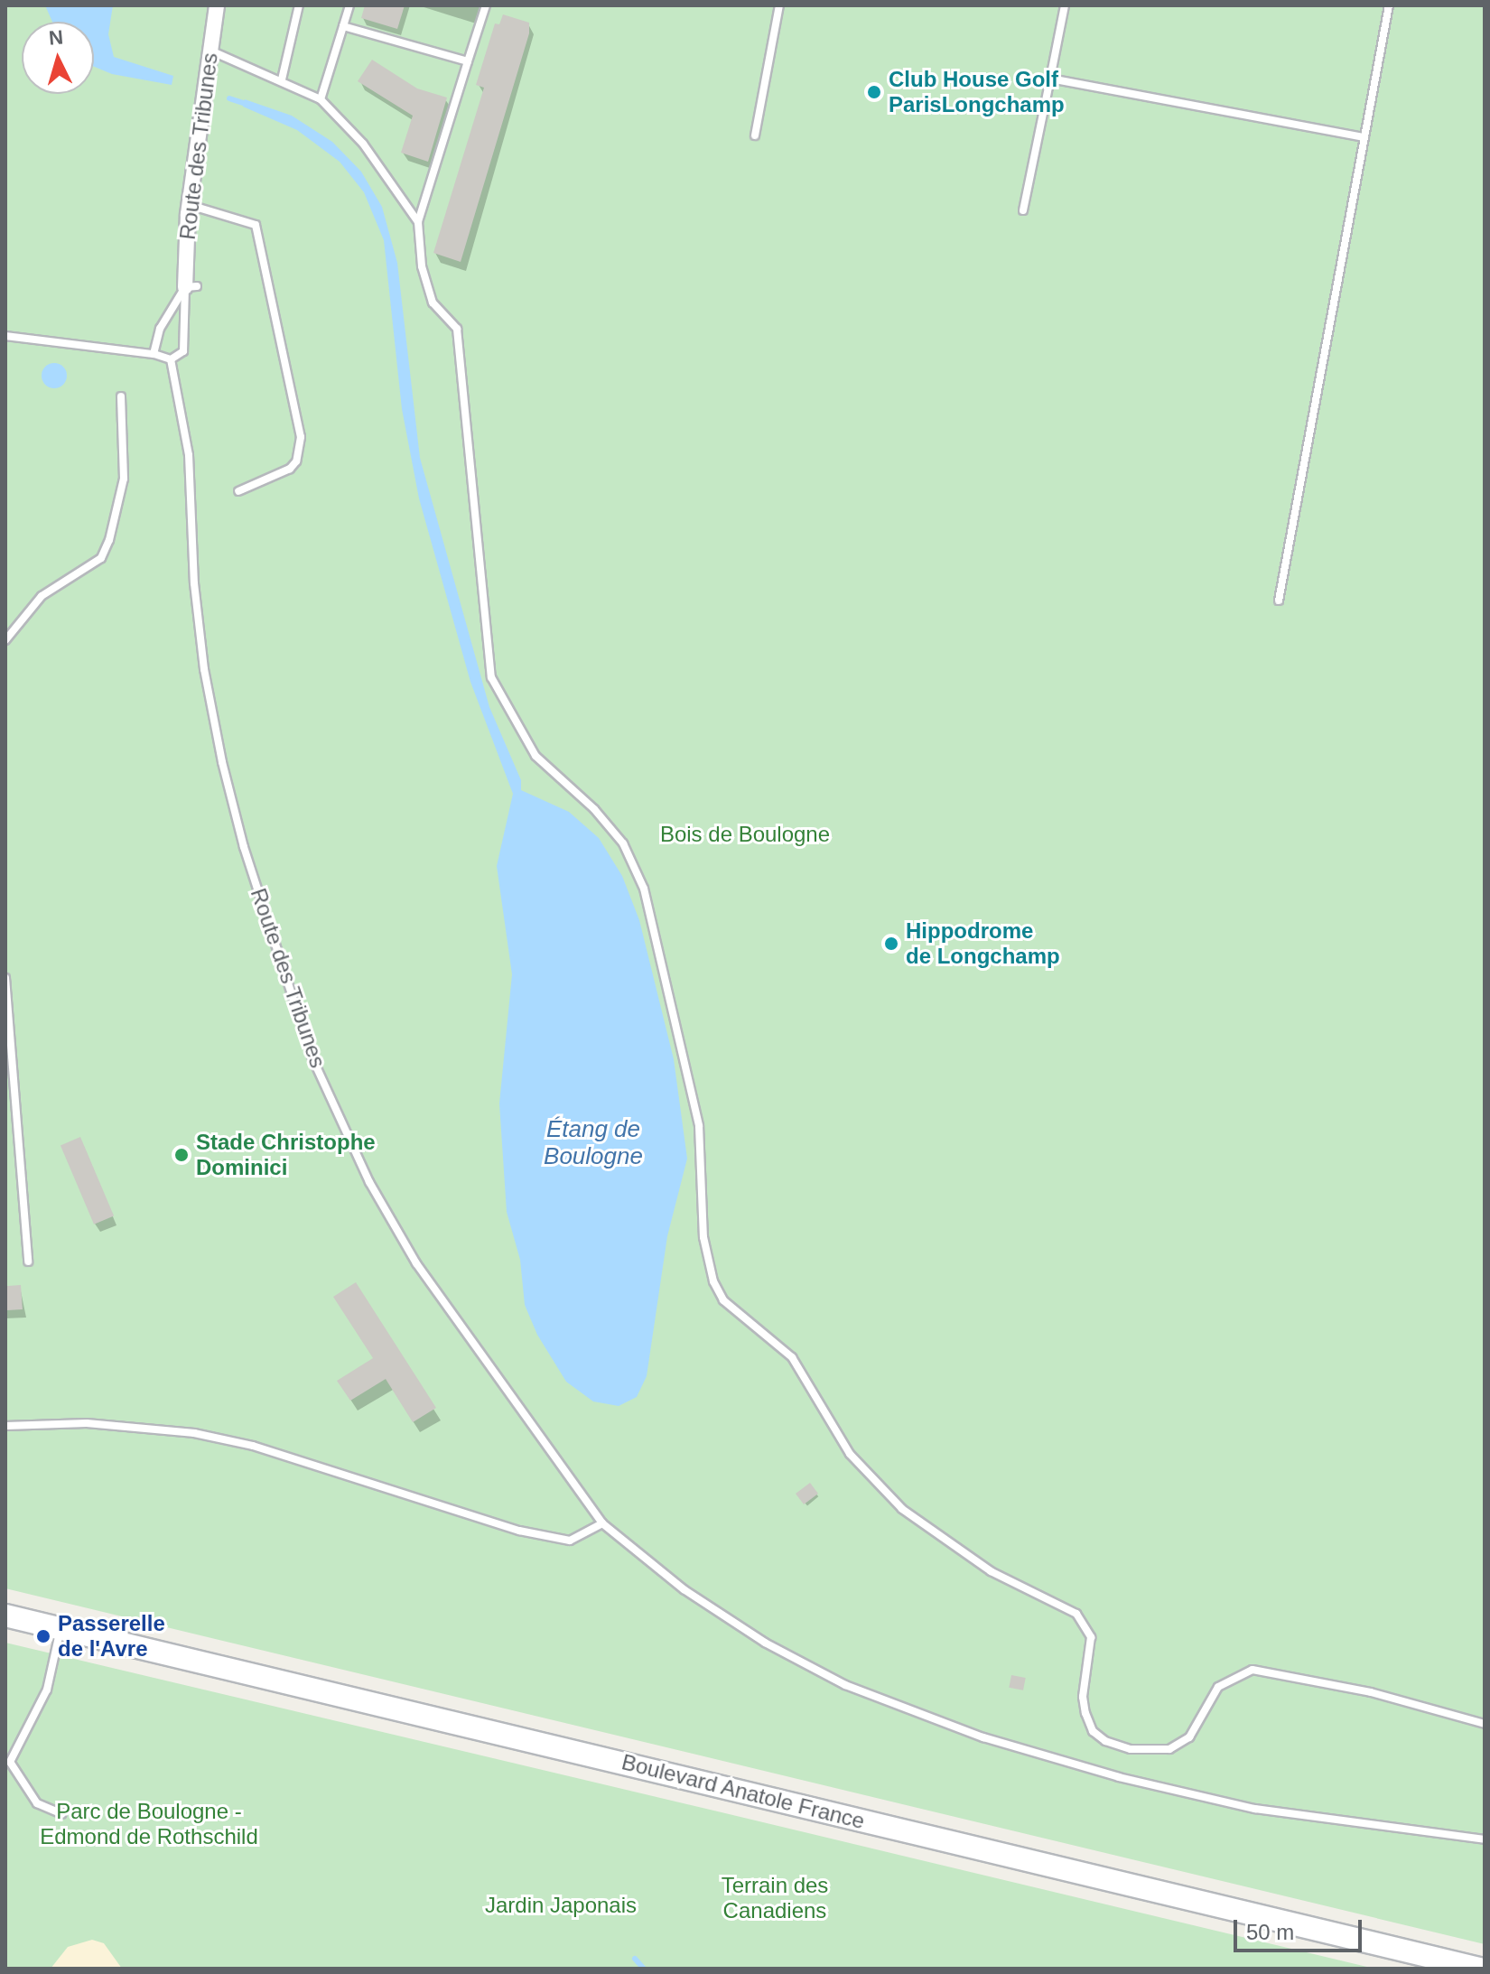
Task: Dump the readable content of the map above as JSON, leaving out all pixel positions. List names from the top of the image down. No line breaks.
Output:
{"streets":{"main road":["Boulevard Anatole France"],"street":["Route des Tribunes"]},"water":["Étang de Boulogne"],"parks":["Bois de Boulogne","Parc de Boulogne - Edmond de Rothschild","Terrain des Canadiens","Jardin Japonais"],"places":["Club House Golf ParisLongchamp","Hippodrome de Longchamp","Stade Christophe Dominici","Passerelle de l'Avre"],"scale_bar":"50 m","north":"top"}
